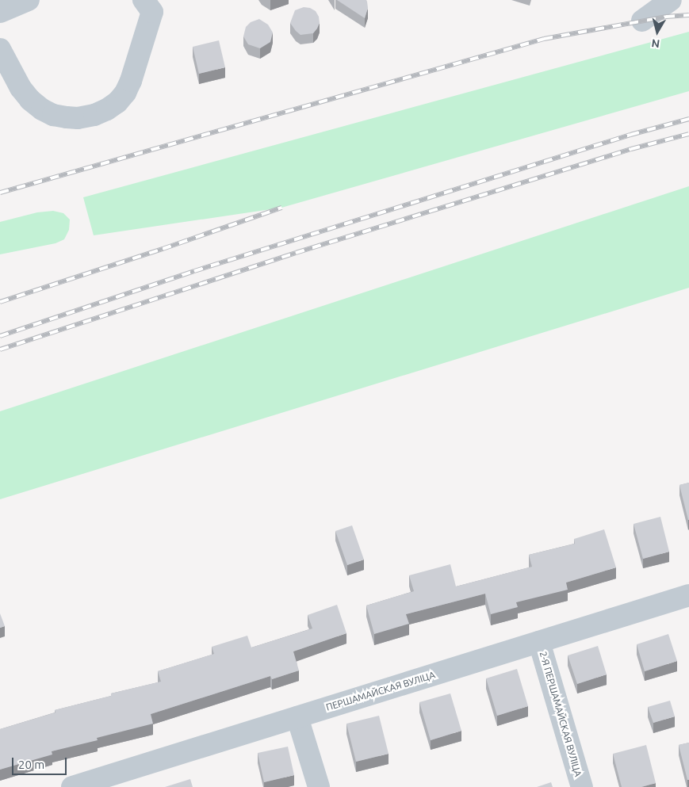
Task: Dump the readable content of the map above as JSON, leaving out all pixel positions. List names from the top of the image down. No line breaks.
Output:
{"streets":{"street":["ПЕРШАМАЙСКАЯ ВУЛІЦА","2-Я ПЕРШАМАЙСКАЯ ВУЛІЦА"]},"crossings":[["ПЕРШАМАЙСКАЯ ВУЛІЦА","2-Я ПЕРШАМАЙСКАЯ ВУЛІЦА"]],"scale_bar":"20 m","north":"bottom"}
